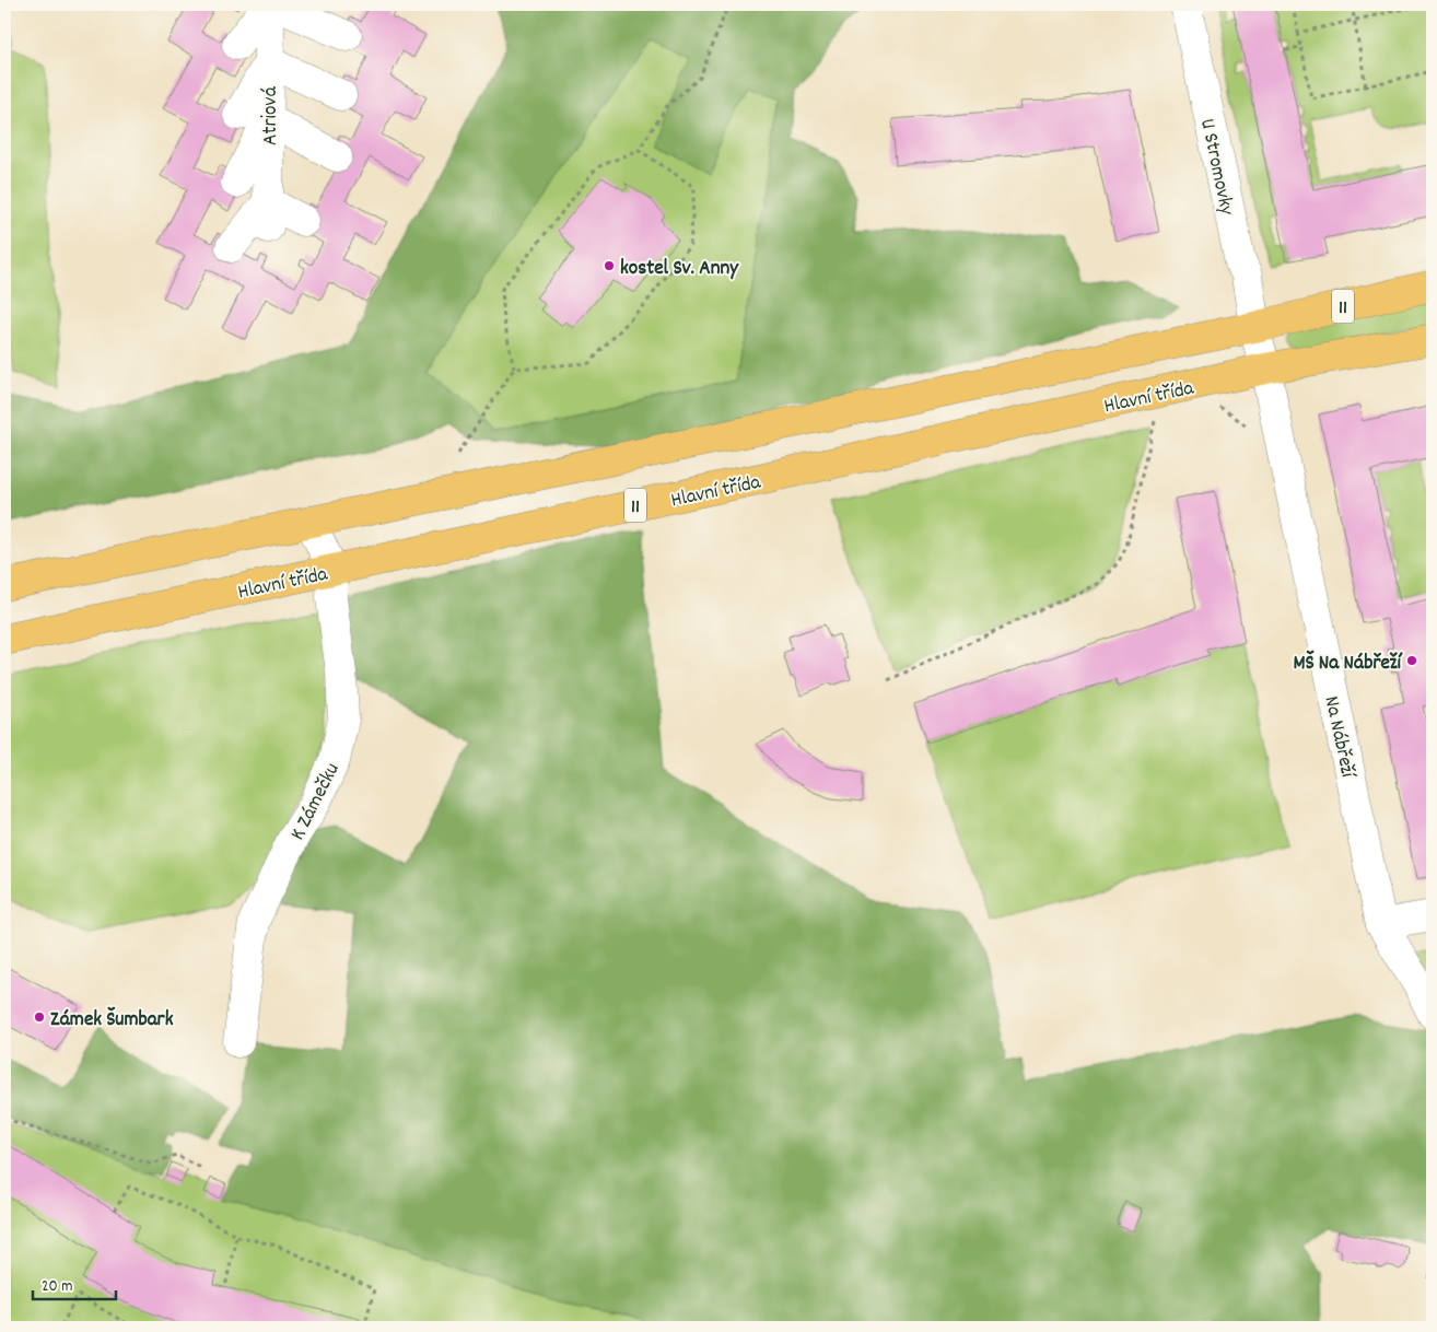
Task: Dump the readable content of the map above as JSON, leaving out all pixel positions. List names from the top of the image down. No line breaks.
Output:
{"streets":{"main road":["11","Hlavní třída"],"street":["Atriová","U Stromovky","Na Nábřeží","K Zámečku"]},"crossings":[["U Stromovky","11"],["11","K Zámečku"],["Hlavní třída","Na Nábřeží"],["Hlavní třída","K Zámečku"]],"places":["kostel Sv. Anny","MŠ Na Nábřeží","Zámek Šumbark"],"scale_bar":"20 m"}
